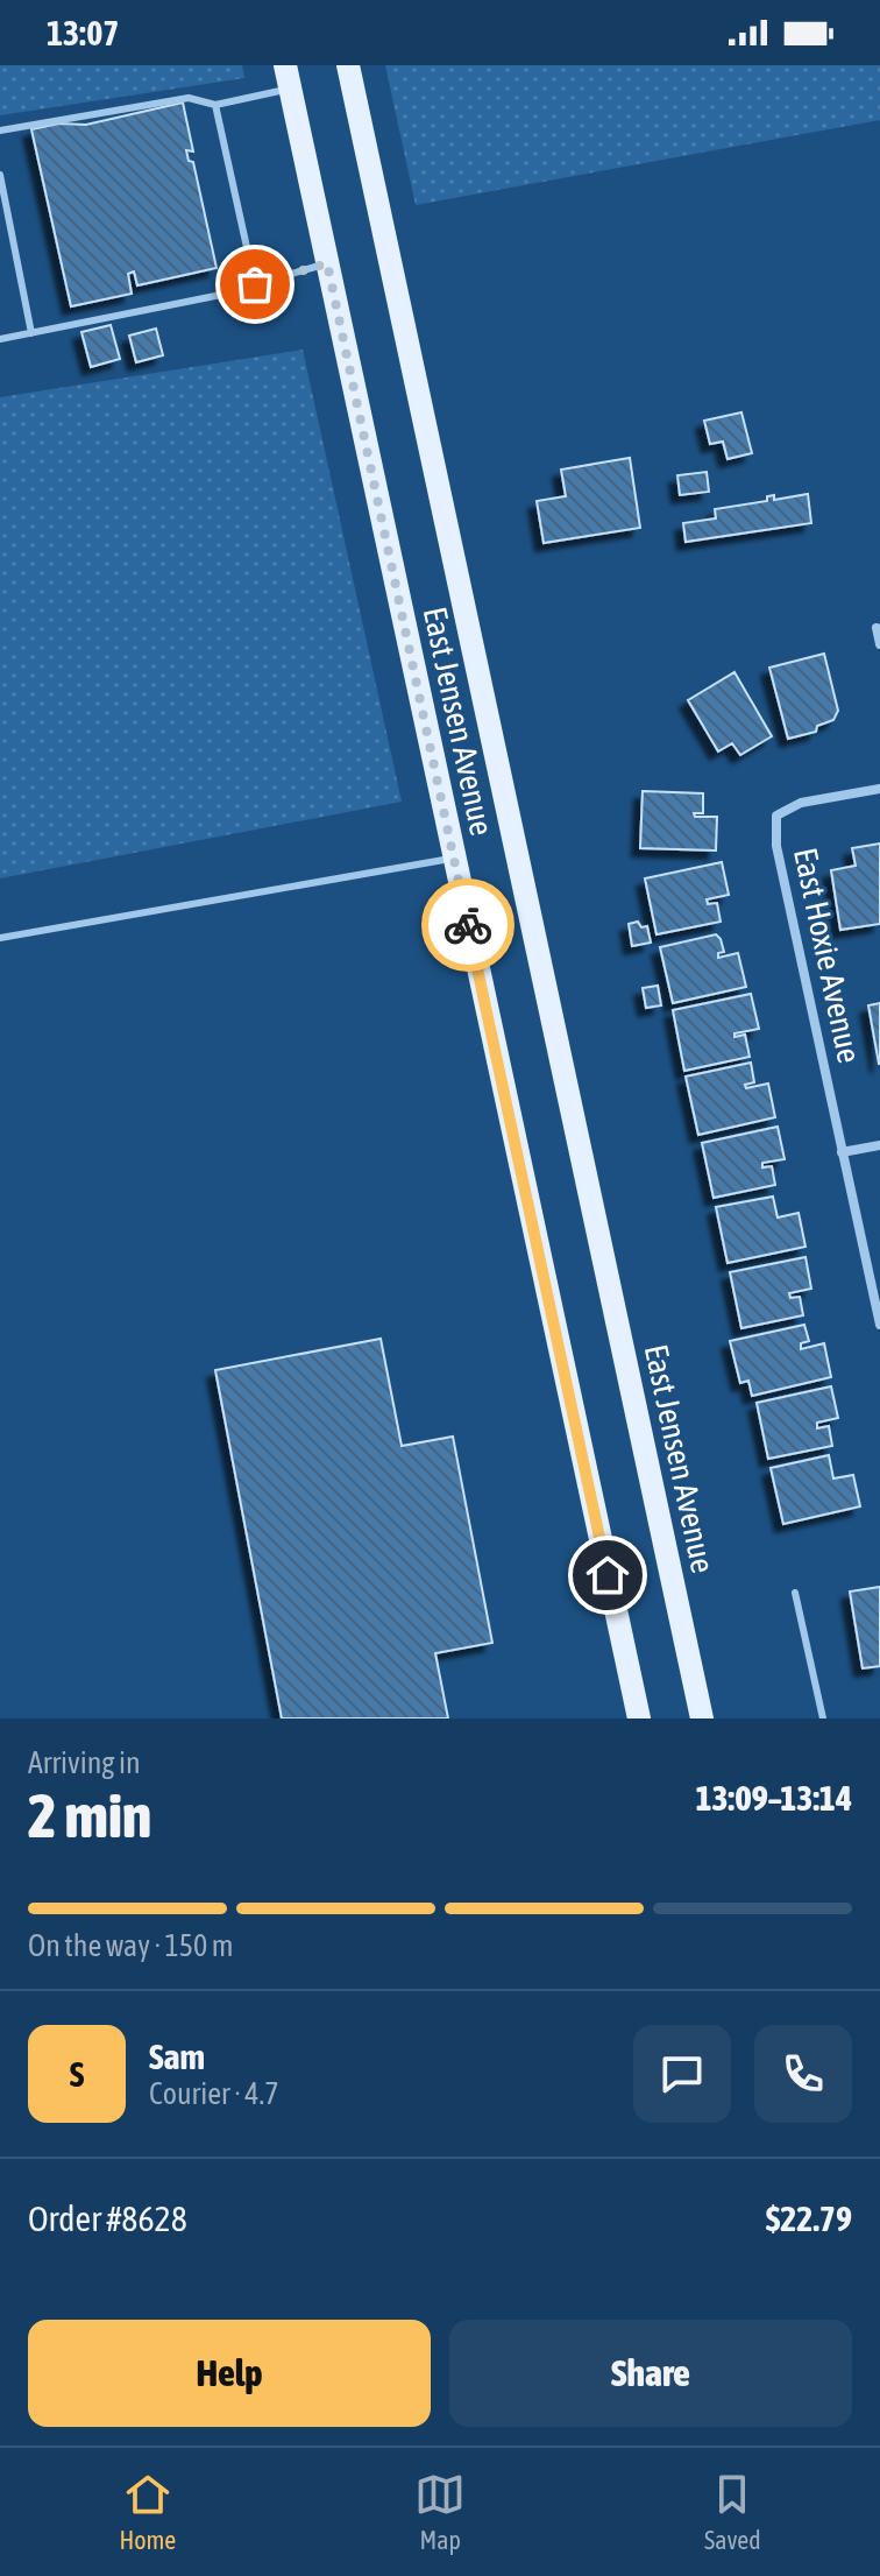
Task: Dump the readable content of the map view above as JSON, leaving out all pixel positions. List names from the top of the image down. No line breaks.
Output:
{"streets":{"main road":["East Jensen Avenue"],"street":["East Hoxie Avenue"]},"page":{"status":"13:07","heading":["2 min","Arriving in","13:09–13:14"],"panel":["Sam","Courier · 4.7","Order #8628","$22.79"],"bar":"On the way · 150 m","round":"S","buttons":["Help","Share"],"tabs":["Home","Map","Saved"]}}
